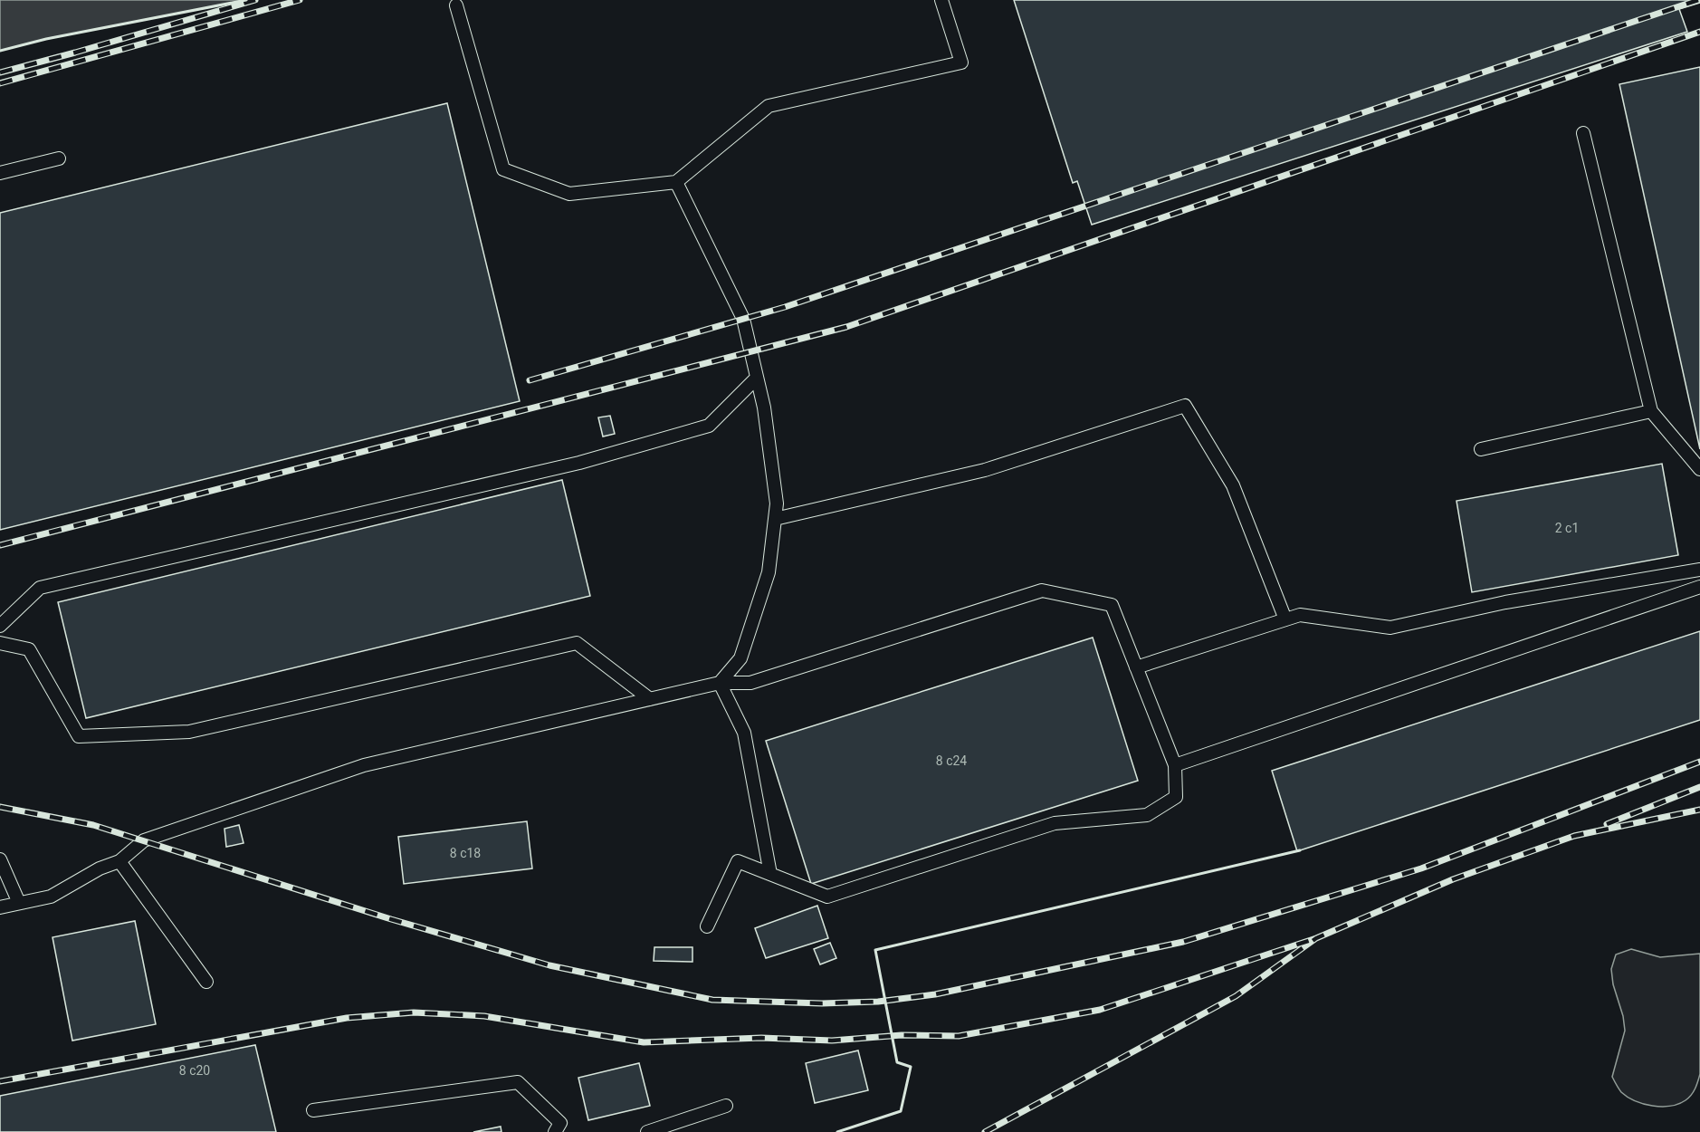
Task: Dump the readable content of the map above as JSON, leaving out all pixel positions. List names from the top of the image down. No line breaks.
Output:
{"house_numbers":["2 с1","8 с24","8 с18","8 с20"]}
